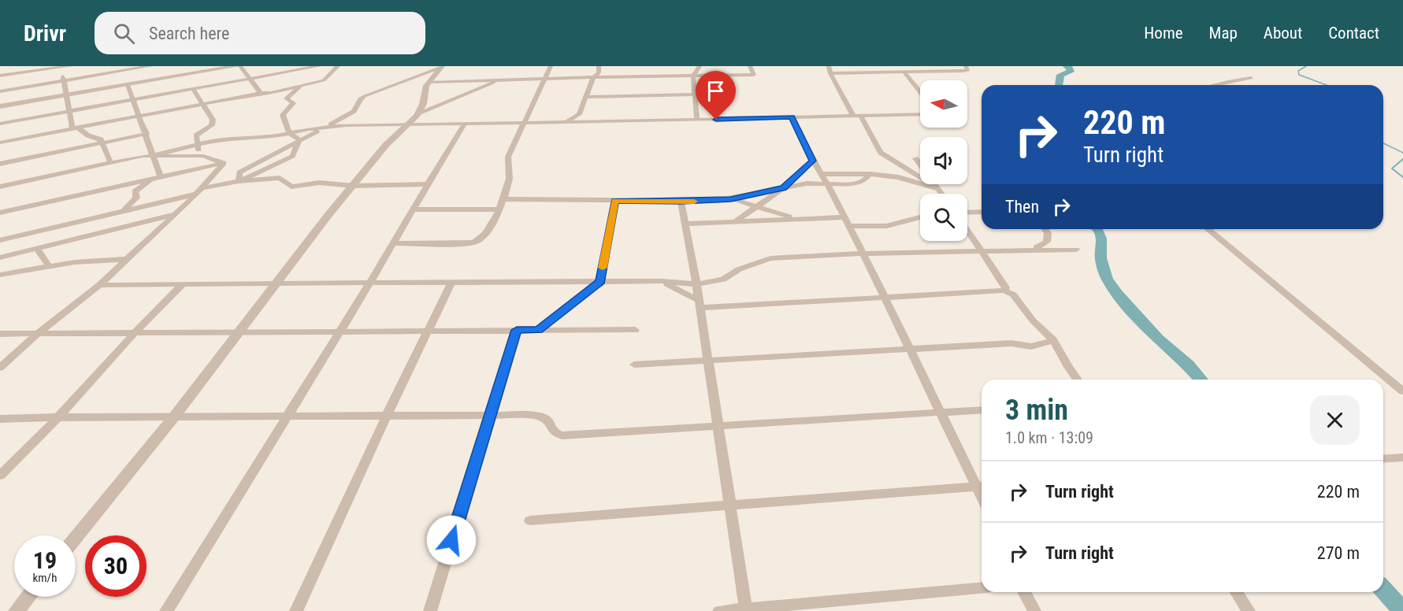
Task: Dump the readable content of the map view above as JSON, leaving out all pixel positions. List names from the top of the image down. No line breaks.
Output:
{"north":"left","page":{"header":"Drivr","search":"Search here","nav":["Home","Map","About","Contact"],"turn":["220 m","Turn right"],"then":"Then","heading":["3 min","1.0 km · 13:09"],"list":[{"name":"Turn right","value":"220 m"},{"name":"Turn right","value":"270 m"}],"speed":"19 km/h","limit":"30"}}
